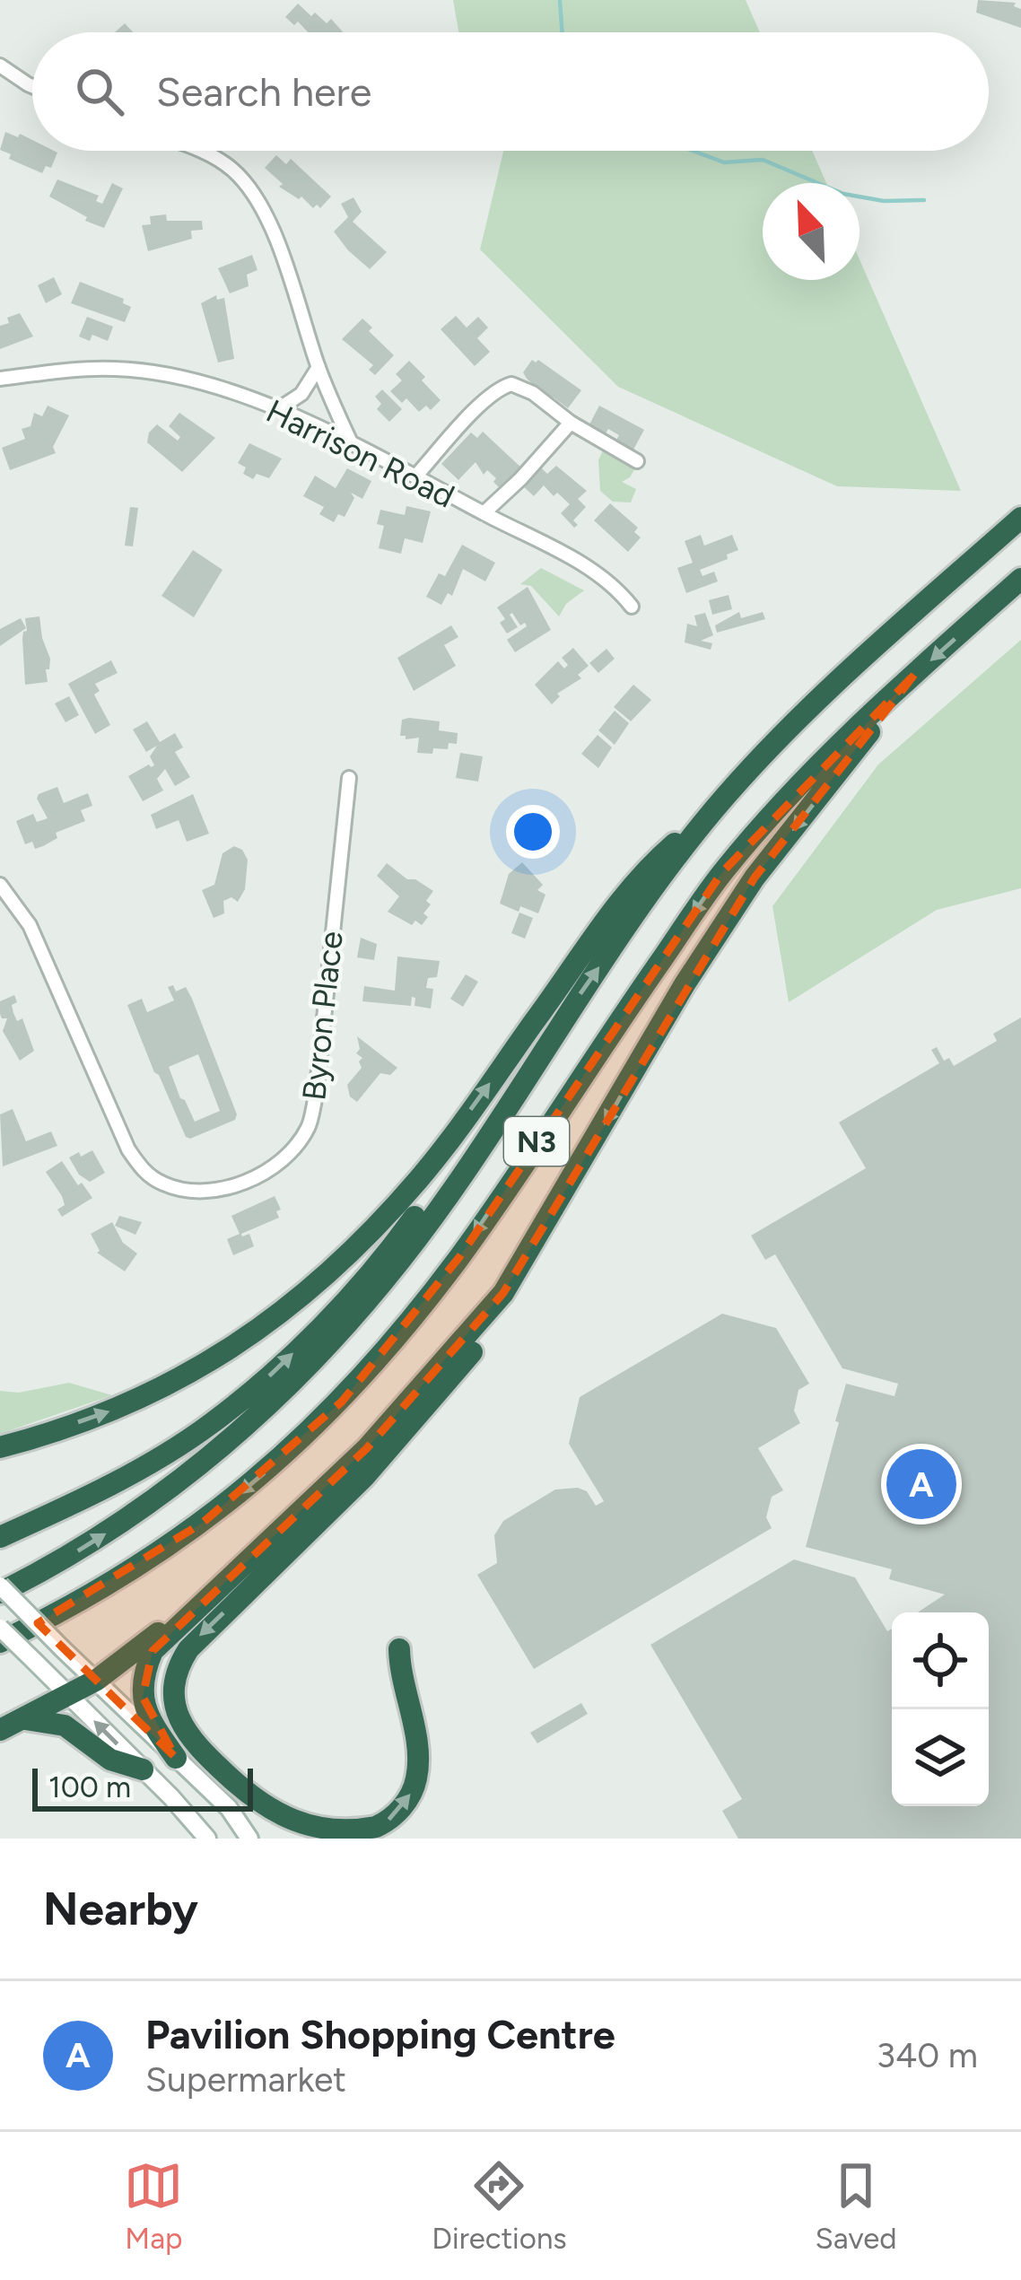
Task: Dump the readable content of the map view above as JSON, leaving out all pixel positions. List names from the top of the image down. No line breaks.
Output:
{"streets":{"highway":["N3"],"street":["Harrison Road","Byron Place"]},"scale_bar":"100 m","north":"top left","page":{"search":"Search here","pins":"A","scale":"100 m","heading":"Nearby","list":[{"mark":"A","name":"Pavilion Shopping Centre","note":"Supermarket","value":"340 m"}],"nav":["Map","Directions","Saved"]}}
